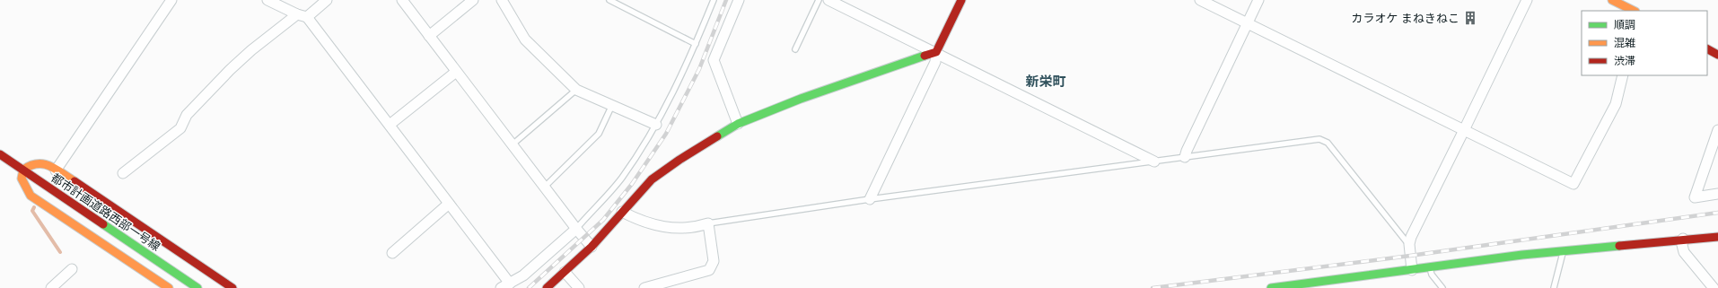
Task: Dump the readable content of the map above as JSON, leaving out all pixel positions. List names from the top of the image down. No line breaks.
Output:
{"streets":{"main road":["都市計画道路西部一号線"]},"districts":["新栄町"],"places":{"building":["カラオケ まねきねこ"]},"legend":["順調","混雑","渋滞"]}
